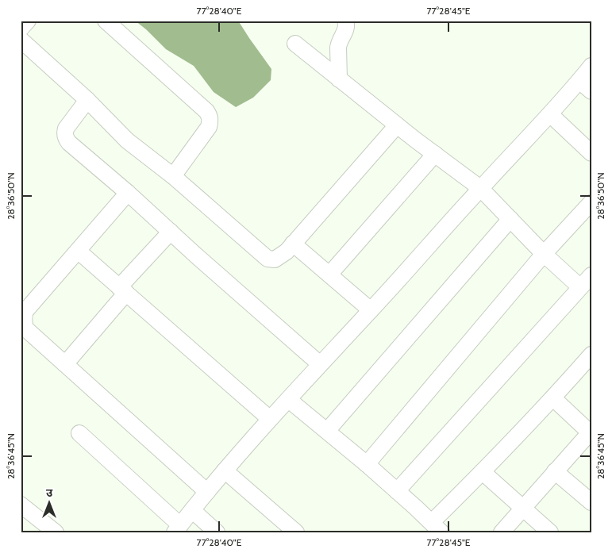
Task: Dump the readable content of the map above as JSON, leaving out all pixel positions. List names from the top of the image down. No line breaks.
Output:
{"north":"top","coordinates":["77°28'40\"E","77°28'45\"E","28°36'50\"N","28°36'45\"N"]}
